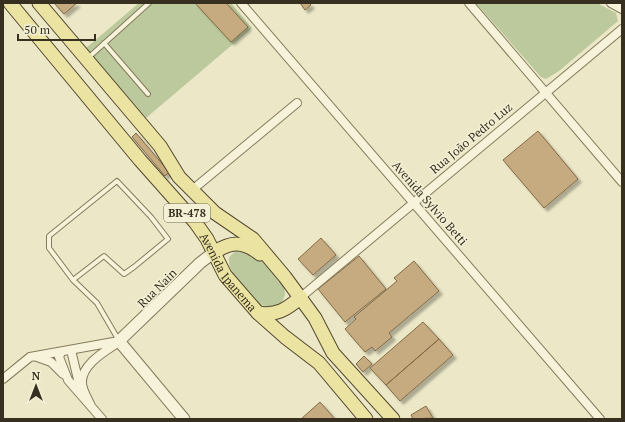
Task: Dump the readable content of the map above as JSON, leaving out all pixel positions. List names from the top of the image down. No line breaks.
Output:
{"streets":{"main road":["BR-478","Avenida Ipanema"],"street":["Rua João Pedro Luz","Avenida Sylvio Betti","Rua Nain"]},"crossings":[["Rua João Pedro Luz","Avenida Sylvio Betti"],["Rua João Pedro Luz","Avenida Ipanema"],["Avenida Ipanema","Rua Nain"]],"scale_bar":"50 m","north":"top"}
